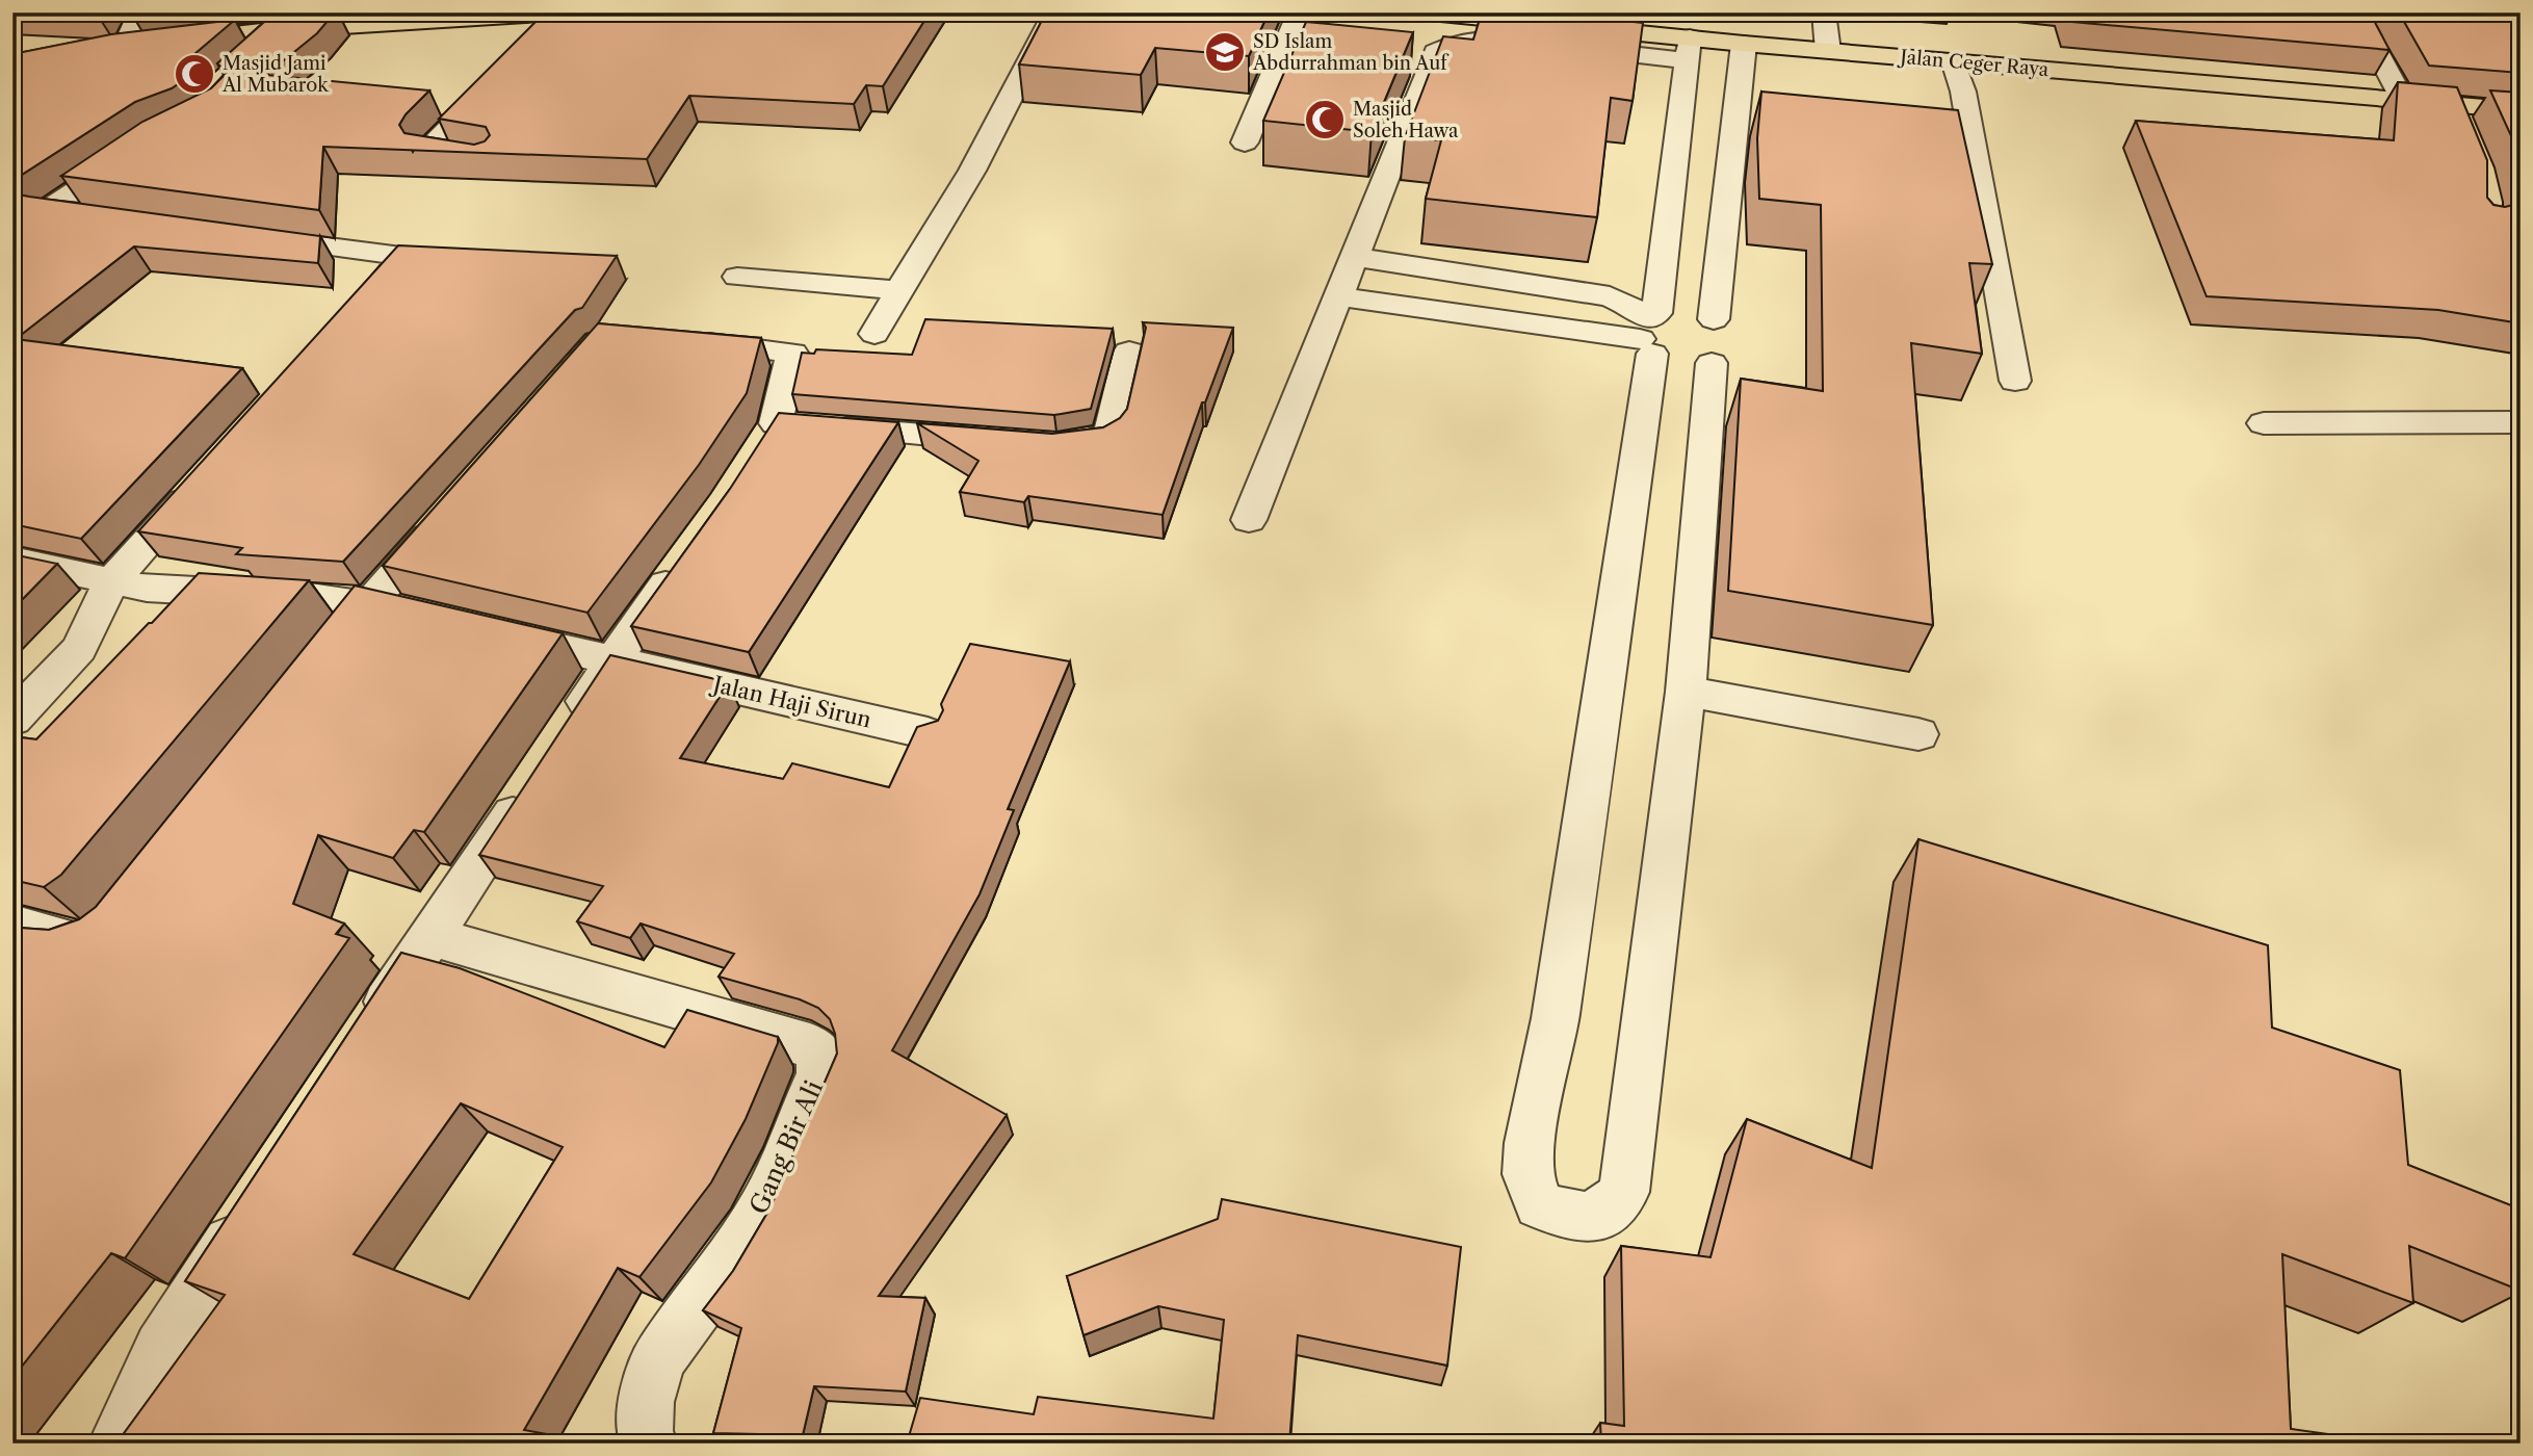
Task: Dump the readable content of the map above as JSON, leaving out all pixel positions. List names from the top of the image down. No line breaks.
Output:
{"streets":{"main road":["Jalan Ceger Raya"],"street":["Jalan Haji Sirun","Gang Bir Ali"]},"places":{"school or university":["SD Islam Abdurrahman bin Auf"],"mosque":["Masjid Jami Al Mubarok","Masjid Soleh Hawa"]}}
